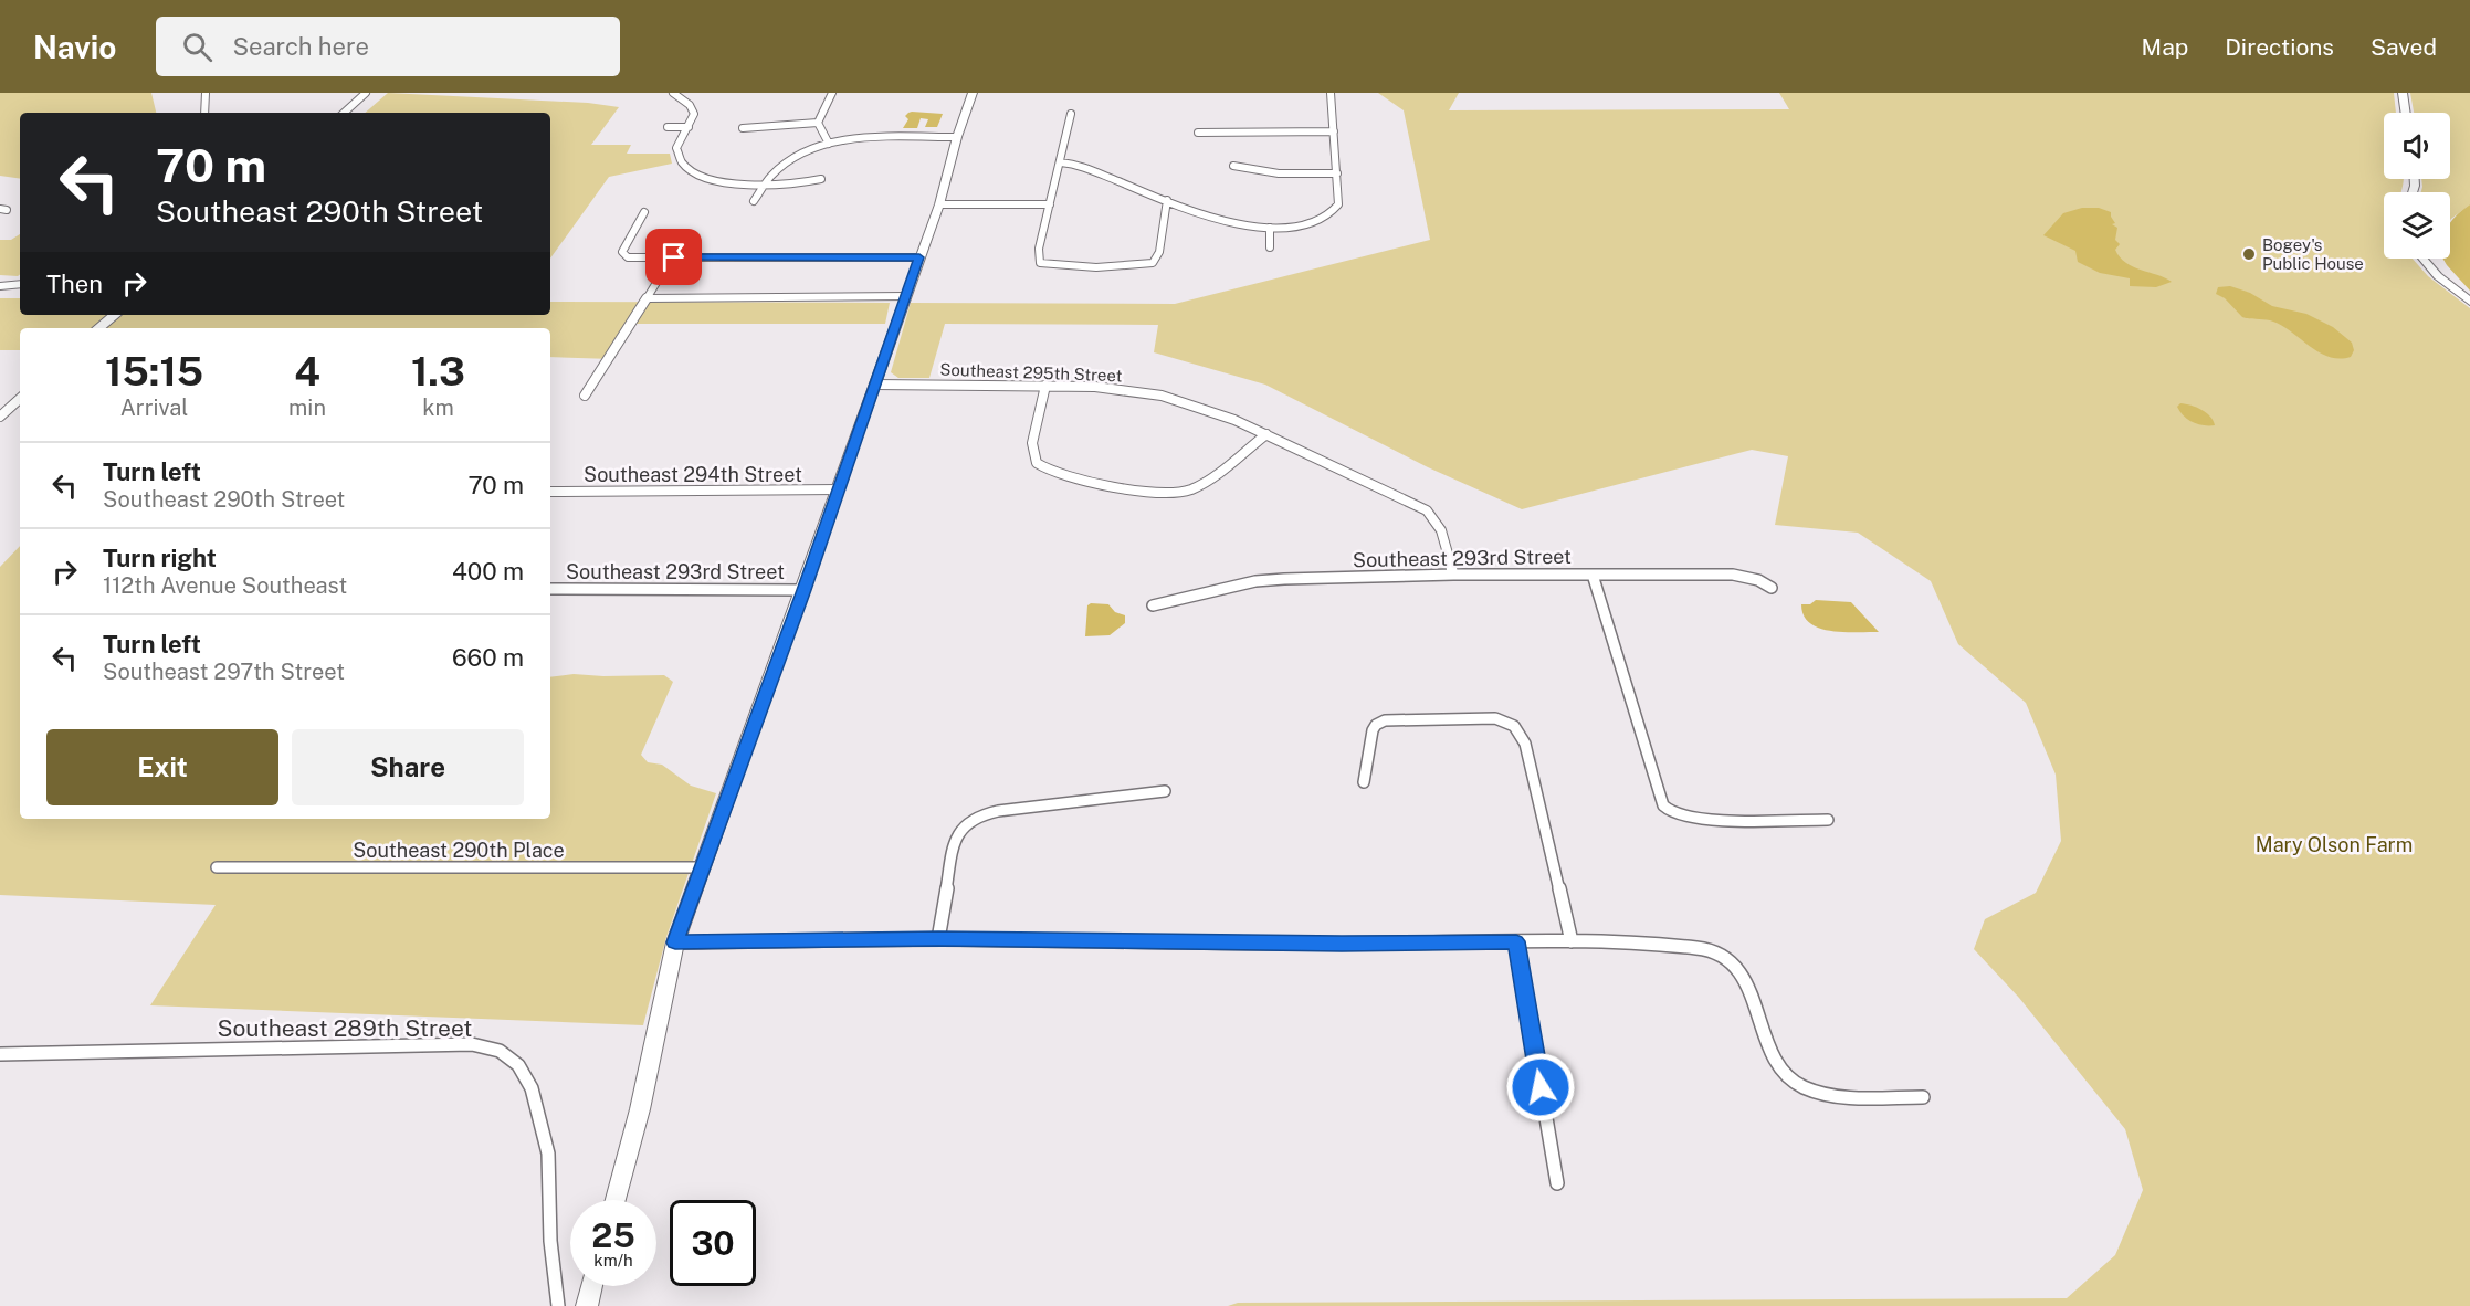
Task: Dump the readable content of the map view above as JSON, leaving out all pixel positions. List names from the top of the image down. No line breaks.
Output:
{"streets":{"street":["Southeast 295th Street","Southeast 294th Street","Southeast 293rd Street","Southeast 290th Place","Southeast 289th Street"]},"crossings":[["Southeast 295th Street","Southeast 293rd Street"]],"parks":["Mary Olson Farm"],"places":["Bogey's Public House"],"page":{"header":"Navio","search":"Search here","nav":["Map","Directions","Saved"],"turn":["70 m","Southeast 290th Street"],"then":"Then","eta":["15:15","Arrival","4","min","1.3","km"],"list":[{"name":"Turn left","note":"Southeast 290th Street","value":"70 m"},{"name":"Turn right","note":"112th Avenue Southeast","value":"400 m"},{"name":"Turn left","note":"Southeast 297th Street","value":"660 m"}],"buttons":["Exit","Share"],"speed":"25 km/h","limit":"30"}}
